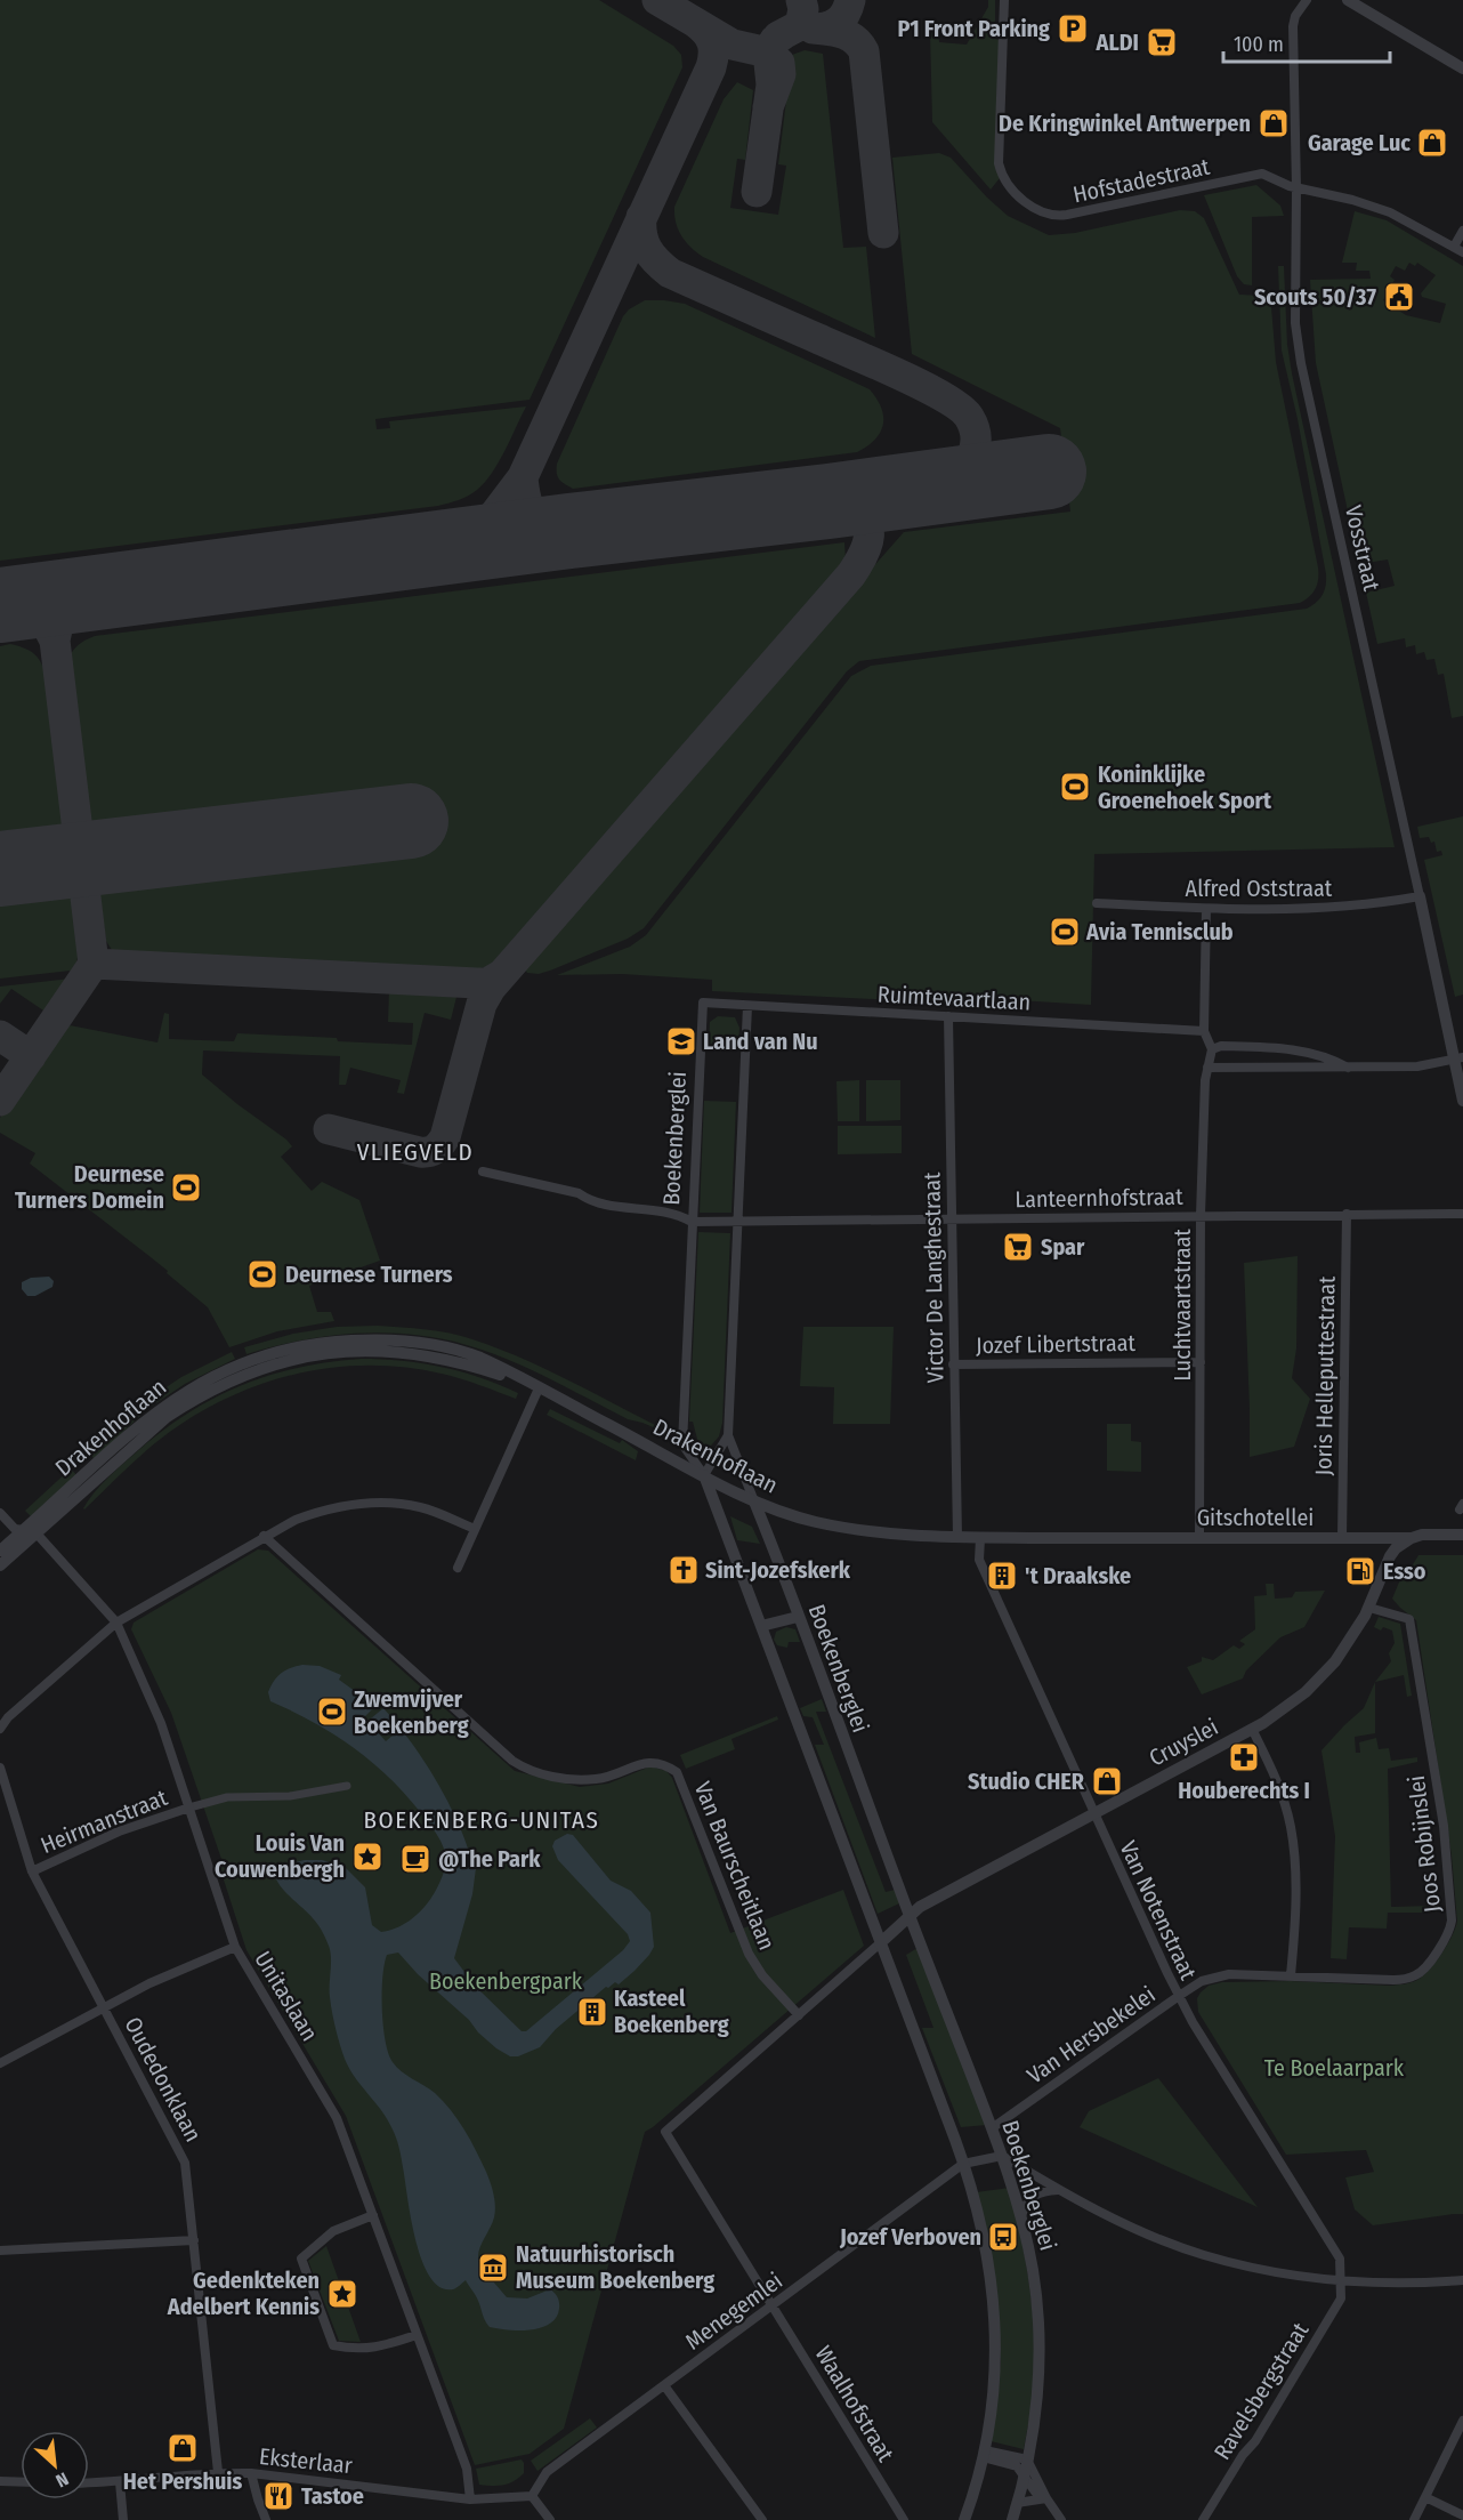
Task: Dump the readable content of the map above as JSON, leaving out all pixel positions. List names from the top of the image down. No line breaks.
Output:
{"streets":{"street":["Hofstadestraat","Vosstraat","Alfred Oststraat","Ruimtevaartlaan","Boekenberglei","Lanteernhofstraat","Victor De Langhestraat","Luchtvaartstraat","Jozef Libertstraat","Joris Helleputtestraat","Drakenhoflaan","Gitschotellei","Cruyslei","Heirmanstraat","Joos Robijnslei","Van Baurscheitlaan","Van Notenstraat","Unitaslaan","Van Hersbekelei","Oudedonklaan","Menegemlei","Ravelsbergstraat","Waalhofstraat","Eksterlaar"]},"crossings":[["Hofstadestraat","Vosstraat"],["Vosstraat","Alfred Oststraat"],["Ruimtevaartlaan","Boekenberglei"],["Ruimtevaartlaan","Victor De Langhestraat"],["Boekenberglei","Lanteernhofstraat"],["Boekenberglei","Drakenhoflaan"],["Boekenberglei","Cruyslei"],["Boekenberglei","Van Hersbekelei"],["Boekenberglei","Menegemlei"],["Lanteernhofstraat","Victor De Langhestraat"],["Lanteernhofstraat","Luchtvaartstraat"],["Lanteernhofstraat","Joris Helleputtestraat"],["Victor De Langhestraat","Jozef Libertstraat"],["Victor De Langhestraat","Drakenhoflaan"],["Luchtvaartstraat","Jozef Libertstraat"],["Luchtvaartstraat","Gitschotellei"],["Joris Helleputtestraat","Gitschotellei"],["Drakenhoflaan","Gitschotellei"],["Drakenhoflaan","Van Notenstraat"],["Drakenhoflaan","Unitaslaan"],["Gitschotellei","Cruyslei"],["Cruyslei","Joos Robijnslei"],["Cruyslei","Van Notenstraat"],["Heirmanstraat","Unitaslaan"],["Heirmanstraat","Oudedonklaan"],["Joos Robijnslei","Van Notenstraat"],["Joos Robijnslei","Van Hersbekelei"],["Van Baurscheitlaan","Waalhofstraat"],["Van Notenstraat","Van Hersbekelei"],["Van Notenstraat","Ravelsbergstraat"],["Unitaslaan","Eksterlaar"],["Oudedonklaan","Eksterlaar"],["Menegemlei","Waalhofstraat"],["Menegemlei","Eksterlaar"]],"districts":["VLIEGVELD","BOEKENBERG-UNITAS"],"parks":["Boekenbergpark","Te Boelaarpark"],"places":{"parking":["P1 Front Parking"],"supermarket":["ALDI","Spar"],"shop":["De Kringwinkel Antwerpen","Garage Luc","Studio CHER","Het Pershuis"],"public building":["Scouts 50/37"],"sports":["Koninklijke Groenehoek Sport","Avia Tennisclub","Deurnese Turners Domein","Deurnese Turners","Zwemvijver Boekenberg"],"school or university":["Land van Nu"],"church":["Sint-Jozefskerk"],"fuel station":["Esso"],"building":["'t Draakske","Kasteel Boekenberg"],"pharmacy":["Houberechts I"],"place":["Louis Van Couwenbergh","Gedenkteken Adelbert Kennis"],"cafe":["@The Park"],"bus stop":["Jozef Verboven"],"museum":["Natuurhistorisch Museum Boekenberg"],"restaurant":["Tastoe"]},"scale_bar":"100 m","north":"bottom right"}
